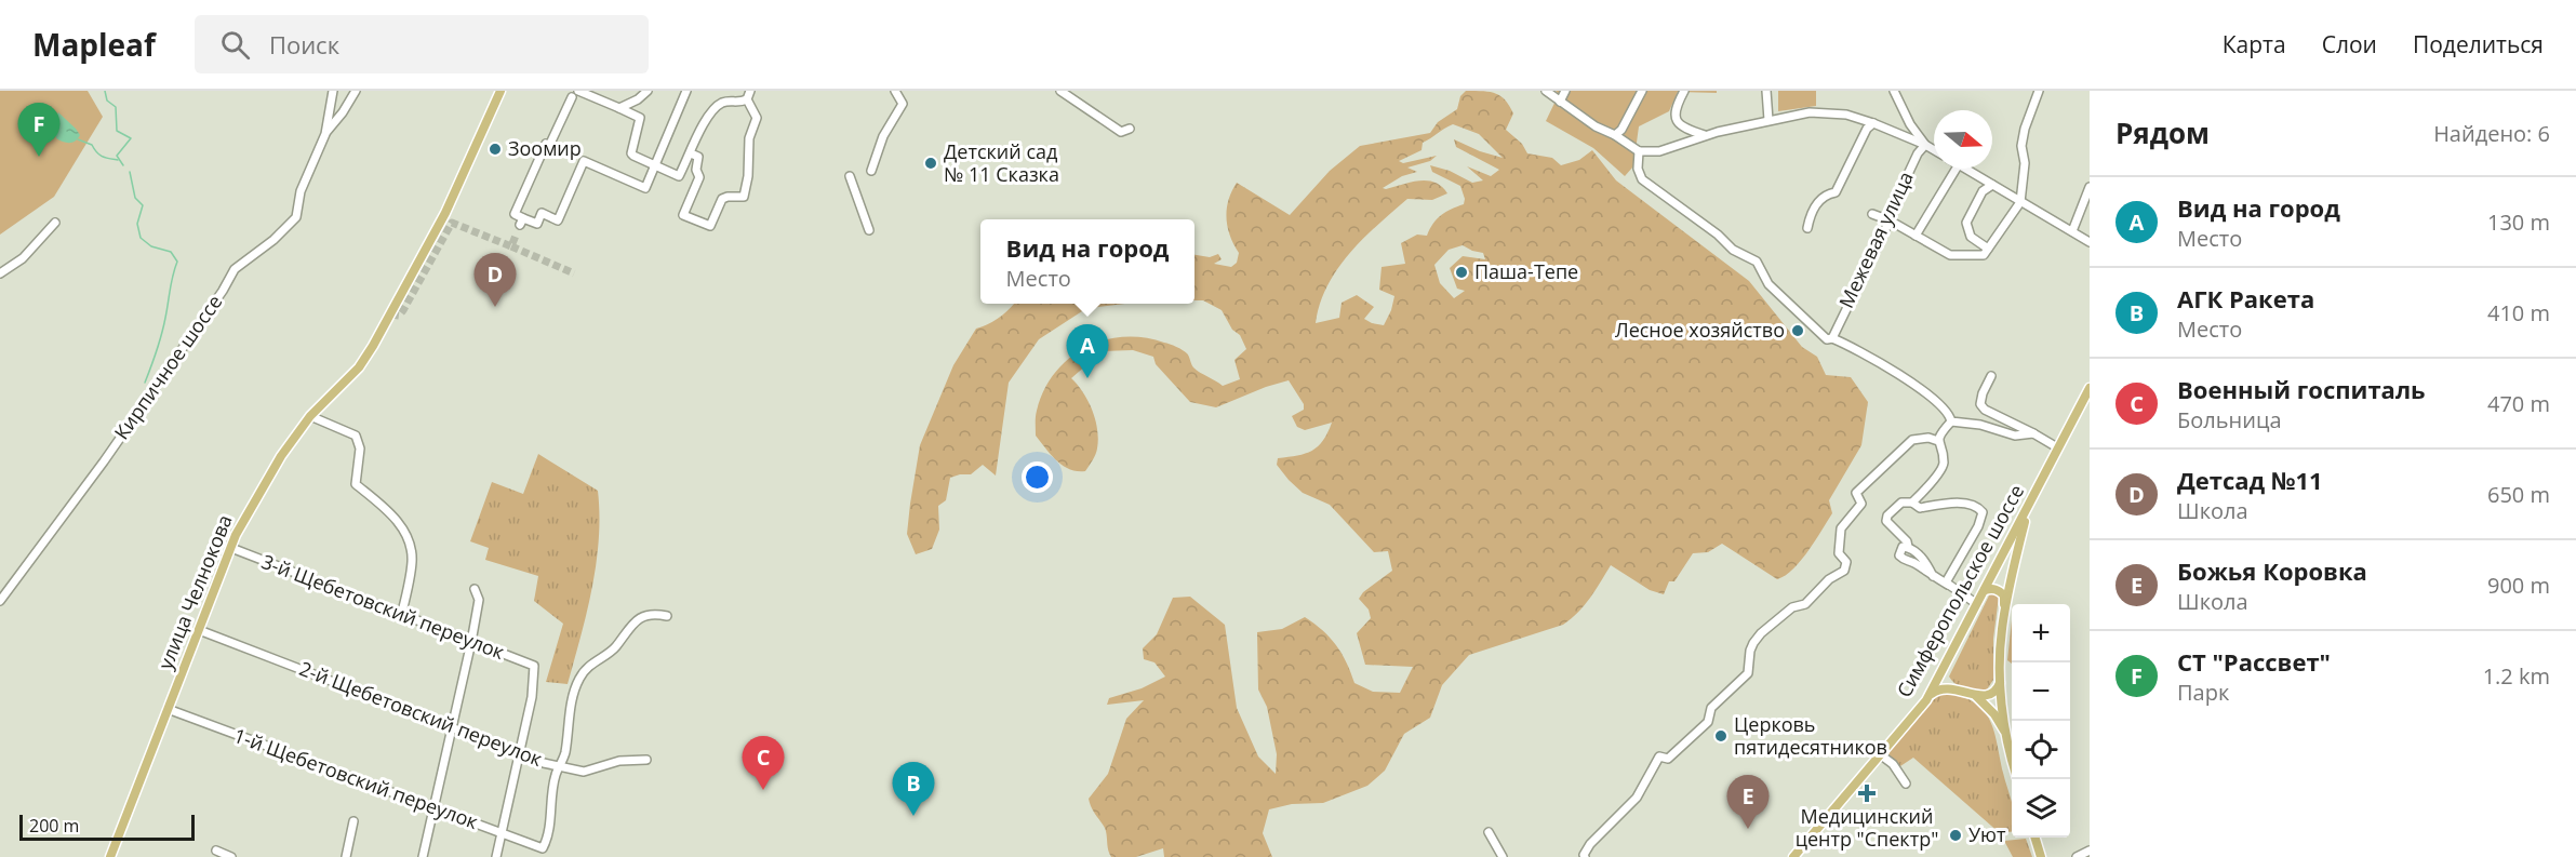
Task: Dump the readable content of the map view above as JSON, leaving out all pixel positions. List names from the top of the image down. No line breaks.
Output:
{"streets":{"main road":["Симферопольское шоссе","улица Челнокова"],"street":["Межевая улица","Кирпичное шоссе","3-й Щебетовский переулок","2-й Щебетовский переулок","1-й Щебетовский переулок"]},"crossings":[["улица Челнокова","3-й Щебетовский переулок"],["улица Челнокова","2-й Щебетовский переулок"],["улица Челнокова","1-й Щебетовский переулок"],["3-й Щебетовский переулок","2-й Щебетовский переулок"],["2-й Щебетовский переулок","1-й Щебетовский переулок"]],"places":{"other":["Зоомир","Детский сад № 11 Сказка","Паша-Тепе","Лесное хозяйство","Церковь пятидесятников","Уют"],"health":["Медицинский центр \"Спектр\""]},"scale_bar":"200 m","north":"right","page":{"header":"Mapleaf","search":"Поиск","nav":["Карта","Слои","Поделиться"],"heading":["Рядом","Найдено: 6"],"pins":["F","D","A","C","B","E"],"list":[{"mark":"A","name":"Вид на город","note":"Место","value":"130 m"},{"mark":"B","name":"АГК Ракета","note":"Место","value":"410 m"},{"mark":"C","name":"Военный госпиталь","note":"Больница","value":"470 m"},{"mark":"D","name":"Детсад №11","note":"Школа","value":"650 m"},{"mark":"E","name":"Божья Коровка","note":"Школа","value":"900 m"},{"mark":"F","name":"СТ \"Рассвет\"","note":"Парк","value":"1.2 km"}],"popup":["Вид на город","Место"],"map_buttons":["+","−"],"scale":"200 m"}}
